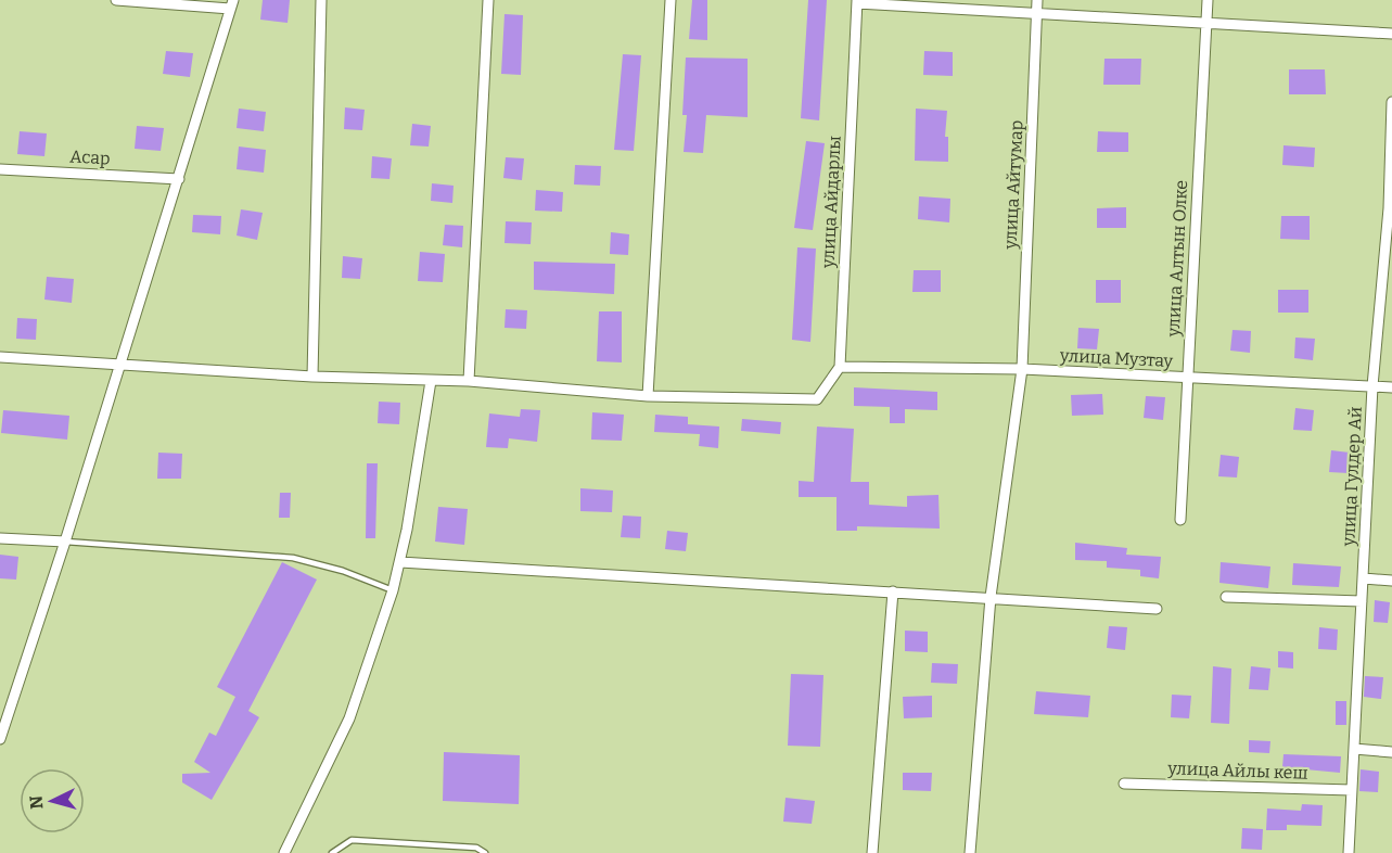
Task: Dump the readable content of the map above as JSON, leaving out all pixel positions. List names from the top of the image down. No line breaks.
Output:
{"streets":{"street":["Асар","улица Айтумар","улица Айдарлы","улица Алтын Олке","улица Музтау","улица Гулдер Ай","улица Айлы кеш"]},"crossings":[["улица Айтумар","улица Музтау"],["улица Айдарлы","улица Музтау"],["улица Алтын Олке","улица Музтау"],["улица Музтау","улица Гулдер Ай"],["улица Гулдер Ай","улица Айлы кеш"]],"north":"left"}
